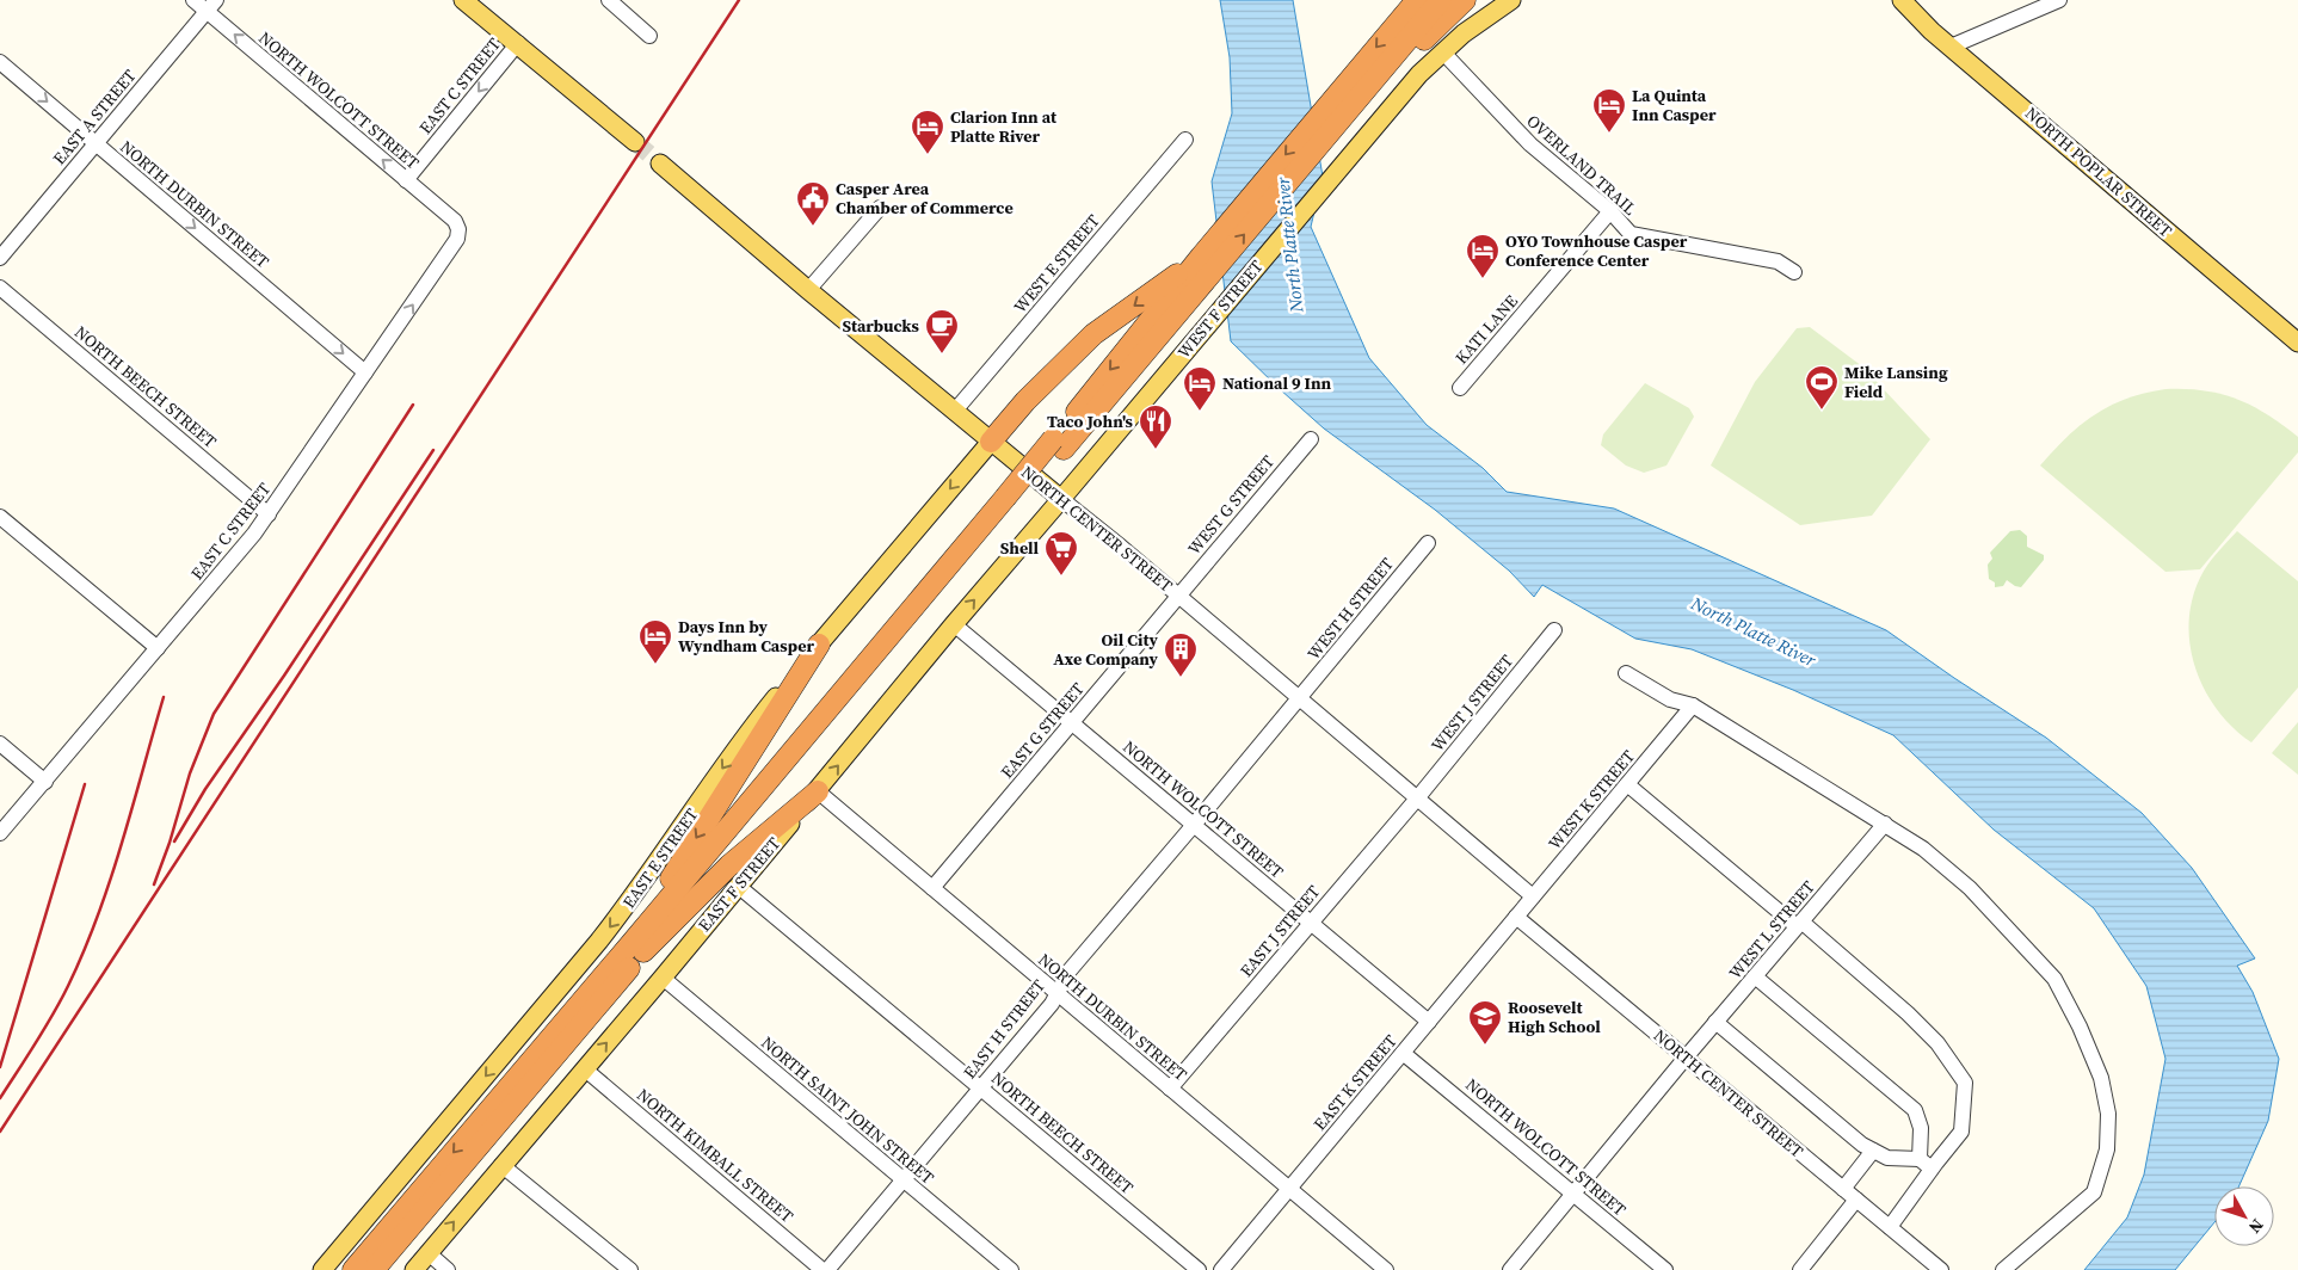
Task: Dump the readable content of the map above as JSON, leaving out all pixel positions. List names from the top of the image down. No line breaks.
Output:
{"streets":{"main road":["NORTH POPLAR STREET","WEST F STREET","NORTH CENTER STREET","EAST E STREET","EAST F STREET"],"street":["EAST C STREET","NORTH WOLCOTT STREET","EAST A STREET","OVERLAND TRAIL","NORTH DURBIN STREET","WEST E STREET","KATI LANE","NORTH BEECH STREET","WEST G STREET","WEST H STREET","WEST J STREET","EAST G STREET","WEST K STREET","WEST L STREET","EAST J STREET","EAST H STREET","EAST K STREET","NORTH SAINT JOHN STREET","NORTH KIMBALL STREET"]},"crossings":[["EAST C STREET","NORTH WOLCOTT STREET"],["EAST C STREET","NORTH DURBIN STREET"],["EAST C STREET","NORTH BEECH STREET"],["NORTH WOLCOTT STREET","EAST A STREET"],["NORTH WOLCOTT STREET","EAST G STREET"],["NORTH WOLCOTT STREET","EAST F STREET"],["NORTH WOLCOTT STREET","WEST L STREET"],["NORTH WOLCOTT STREET","EAST J STREET"],["NORTH WOLCOTT STREET","EAST H STREET"],["NORTH WOLCOTT STREET","EAST K STREET"],["EAST A STREET","NORTH DURBIN STREET"],["OVERLAND TRAIL","WEST F STREET"],["OVERLAND TRAIL","KATI LANE"],["NORTH DURBIN STREET","EAST G STREET"],["NORTH DURBIN STREET","EAST F STREET"],["NORTH DURBIN STREET","EAST J STREET"],["NORTH DURBIN STREET","EAST H STREET"],["NORTH DURBIN STREET","EAST K STREET"],["WEST E STREET","NORTH CENTER STREET"],["WEST F STREET","NORTH CENTER STREET"],["WEST F STREET","EAST F STREET"],["NORTH BEECH STREET","EAST F STREET"],["NORTH BEECH STREET","EAST H STREET"],["WEST G STREET","NORTH CENTER STREET"],["WEST G STREET","EAST G STREET"],["NORTH CENTER STREET","WEST H STREET"],["NORTH CENTER STREET","WEST J STREET"],["NORTH CENTER STREET","EAST G STREET"],["NORTH CENTER STREET","WEST K STREET"],["NORTH CENTER STREET","EAST E STREET"],["NORTH CENTER STREET","EAST F STREET"],["NORTH CENTER STREET","WEST L STREET"],["NORTH CENTER STREET","EAST J STREET"],["NORTH CENTER STREET","EAST H STREET"],["NORTH CENTER STREET","EAST K STREET"],["WEST H STREET","EAST H STREET"],["WEST J STREET","EAST J STREET"],["WEST K STREET","EAST K STREET"],["EAST F STREET","NORTH SAINT JOHN STREET"],["EAST F STREET","NORTH KIMBALL STREET"],["EAST H STREET","NORTH SAINT JOHN STREET"],["EAST H STREET","NORTH KIMBALL STREET"]],"one_way":["NORTH DURBIN STREET","EAST E STREET","EAST F STREET"],"water":["North Platte River"],"places":{"hotel":["La Quinta Inn Casper","Clarion Inn at Platte River","OYO Townhouse Casper Conference Center","National 9 Inn","Days Inn by Wyndham Casper"],"public building":["Casper Area Chamber of Commerce"],"cafe":["Starbucks"],"sports":["Mike Lansing Field"],"restaurant":["Taco John's"],"supermarket":["Shell"],"building":["Oil City Axe Company"],"school or university":["Roosevelt High School"]},"north":"bottom right"}
